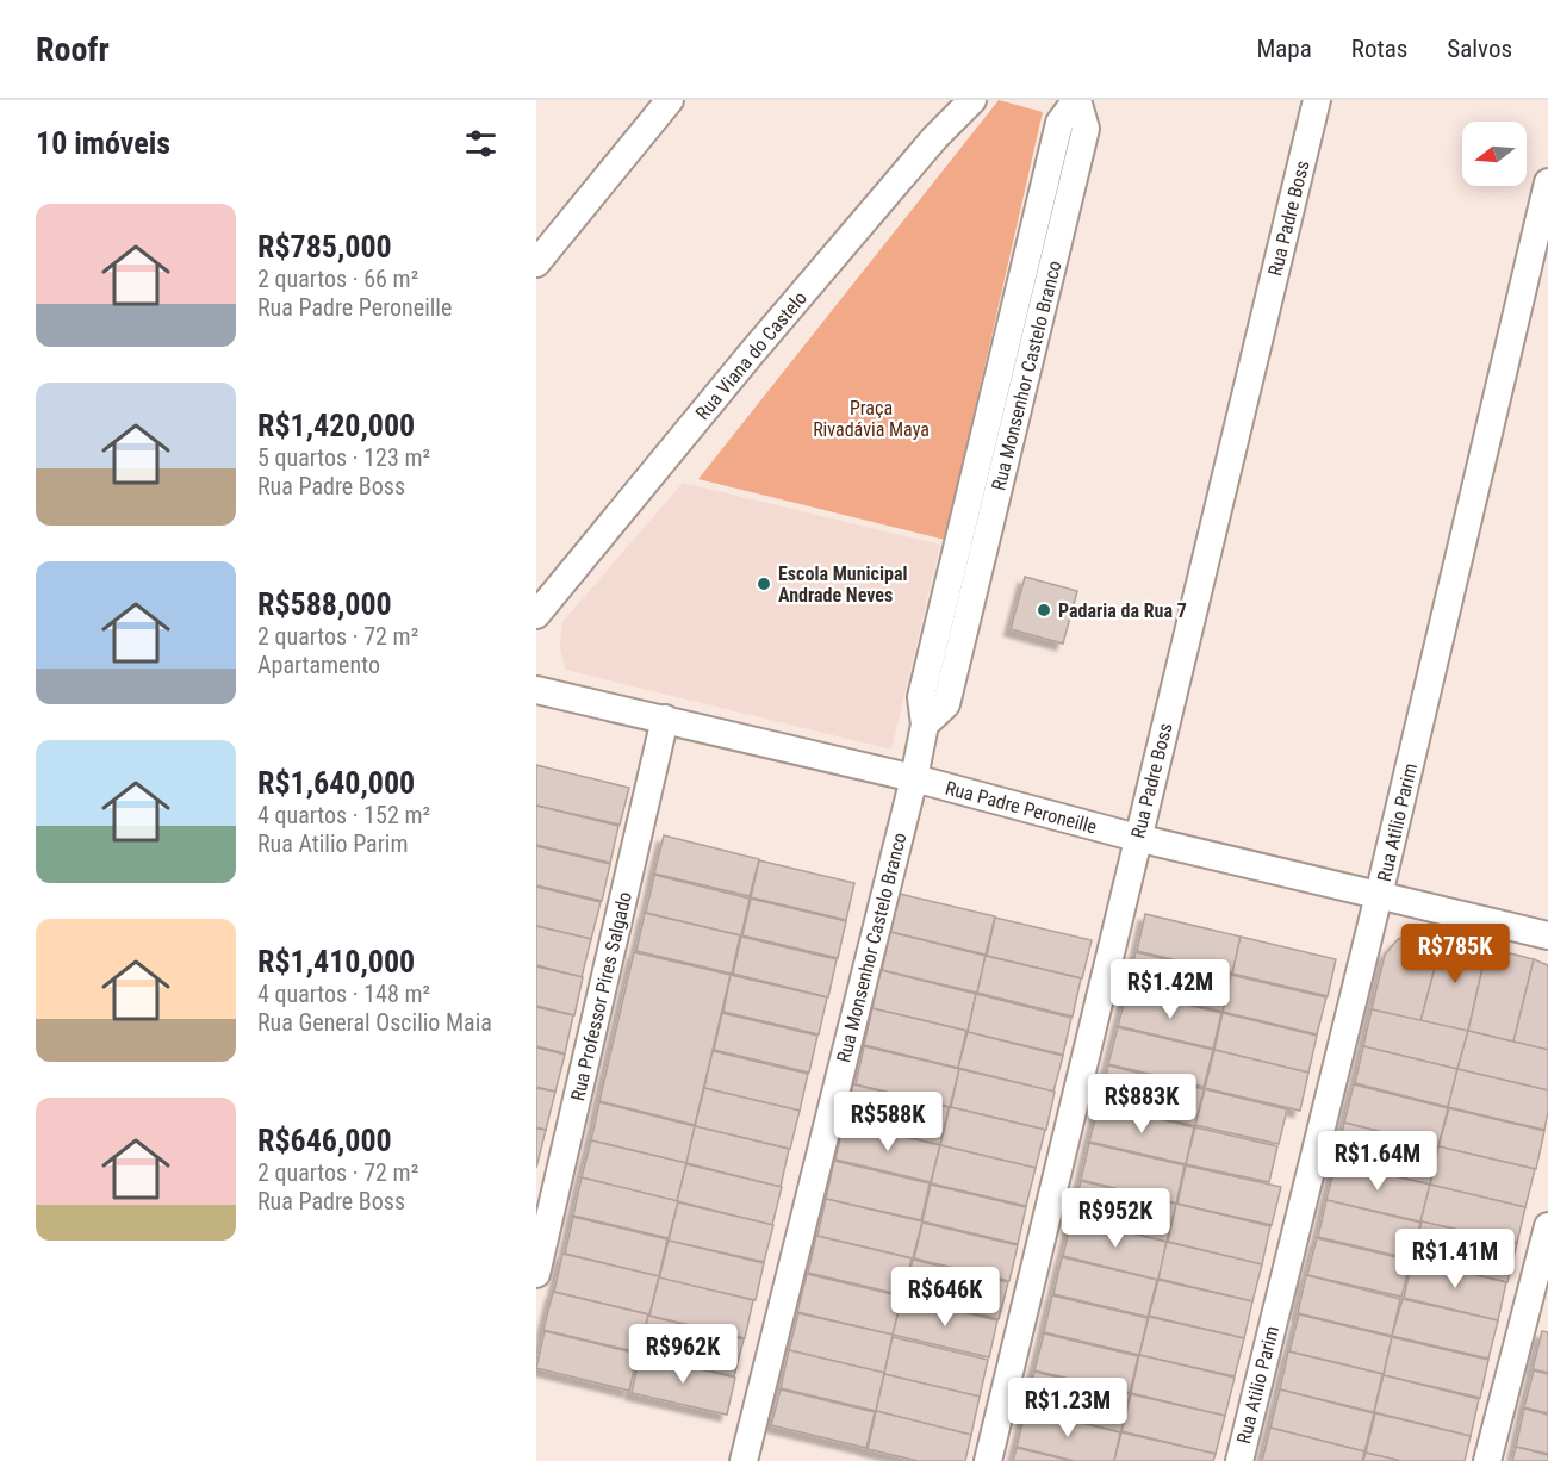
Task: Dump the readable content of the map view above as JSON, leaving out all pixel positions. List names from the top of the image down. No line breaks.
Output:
{"streets":{"street":["Rua Padre Boss","Rua Viana do Castelo","Rua Monsenhor Castelo Branco","Rua Padre Peroneille","Rua Atilio Parim","Rua Professor Pires Salgado"]},"crossings":[["Rua Padre Boss","Rua Padre Peroneille"],["Rua Monsenhor Castelo Branco","Rua Padre Peroneille"],["Rua Padre Peroneille","Rua Atilio Parim"],["Rua Padre Peroneille","Rua Professor Pires Salgado"]],"parks":["Praça Rivadávia Maya"],"places":["Escola Municipal Andrade Neves","Padaria da Rua 7"],"north":"left","page":{"header":"Roofr","nav":["Mapa","Rotas","Salvos"],"heading":"10 imóveis","list":[{"name":"R$785,000","note":"2 quartos · 66 m² · Rua Padre Peroneille"},{"name":"R$1,420,000","note":"5 quartos · 123 m² · Rua Padre Boss"},{"name":"R$588,000","note":"2 quartos · 72 m² · Apartamento"},{"name":"R$1,640,000","note":"4 quartos · 152 m² · Rua Atilio Parim"},{"name":"R$1,410,000","note":"4 quartos · 148 m² · Rua General Oscilio Maia"},{"name":"R$646,000","note":"2 quartos · 72 m² · Rua Padre Boss"}],"price":["R$785K","R$1.42M","R$883K","R$588K","R$1.64M","R$952K","R$1.41M","R$646K","R$962K","R$1.23M"]}}
